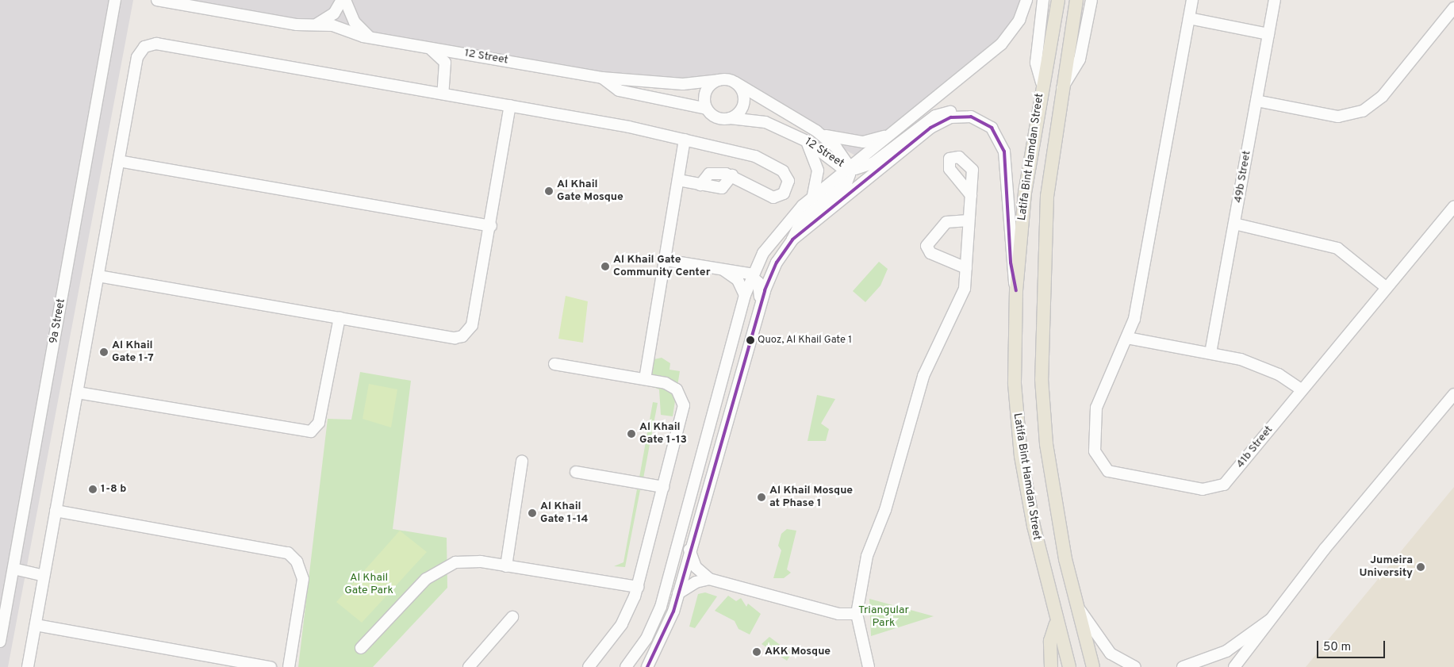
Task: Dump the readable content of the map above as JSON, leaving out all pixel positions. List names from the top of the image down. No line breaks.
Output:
{"streets":{"main road":["Latifa Bint Hamdan Street"],"street":["12 Street","49b Street","9a Street","41b Street"]},"parks":["Al Khail Gate Park","Triangular Park"],"places":["Al Khail Gate Mosque","Al Khail Gate Community Center","Quoz, Al Khail Gate 1","Al Khail Gate 1-7","Al Khail Gate 1-13","1-8 b","Al Khail Mosque at Phase 1","Al Khail Gate 1-14","Jumeira University","AKK Mosque"],"scale_bar":"50 m"}
